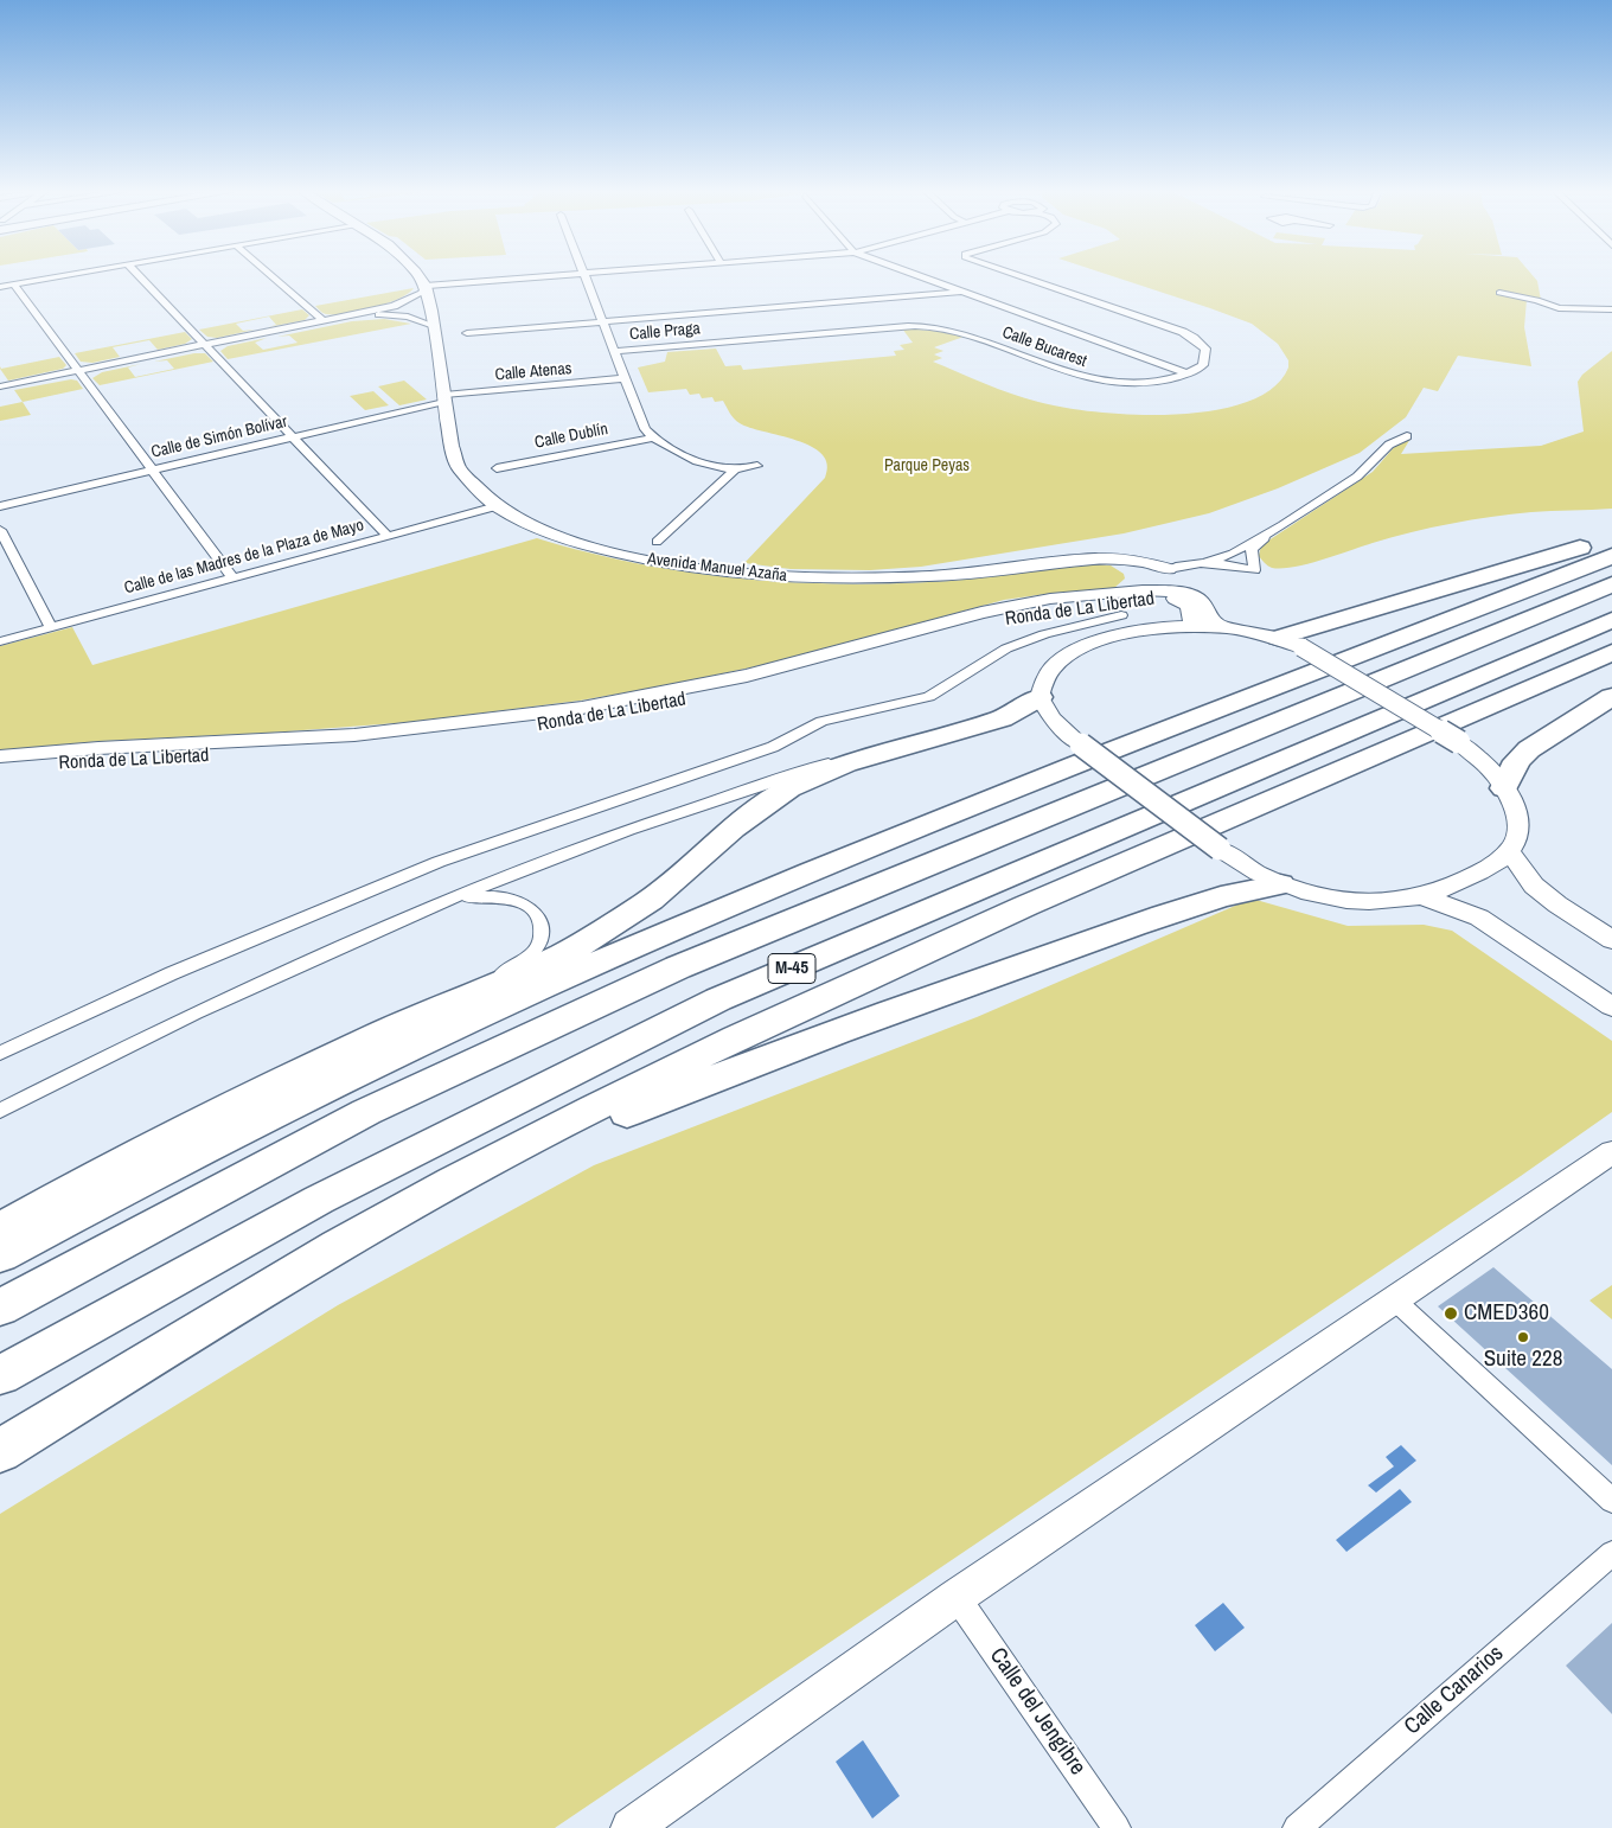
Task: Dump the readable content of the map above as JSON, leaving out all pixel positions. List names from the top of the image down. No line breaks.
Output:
{"streets":{"highway":["M-45"],"main road":["Avenida Manuel Azaña","Ronda de La Libertad"],"street":["Calle Praga","Calle Bucarest","Calle Atenas","Calle Dublín","Calle de Simón Bolívar","Calle de las Madres de la Plaza de Mayo","Calle Canarios","Calle del Jengibre"]},"crossings":[["Calle Praga","Calle Bucarest"],["Calle Atenas","Calle de Simón Bolívar"],["Calle Atenas","Avenida Manuel Azaña"],["Calle de Simón Bolívar","Avenida Manuel Azaña"],["Calle de las Madres de la Plaza de Mayo","Avenida Manuel Azaña"],["Avenida Manuel Azaña","Ronda de La Libertad"]],"parks":["Parque Peyas"],"places":["CMED360","Suite 228"]}
